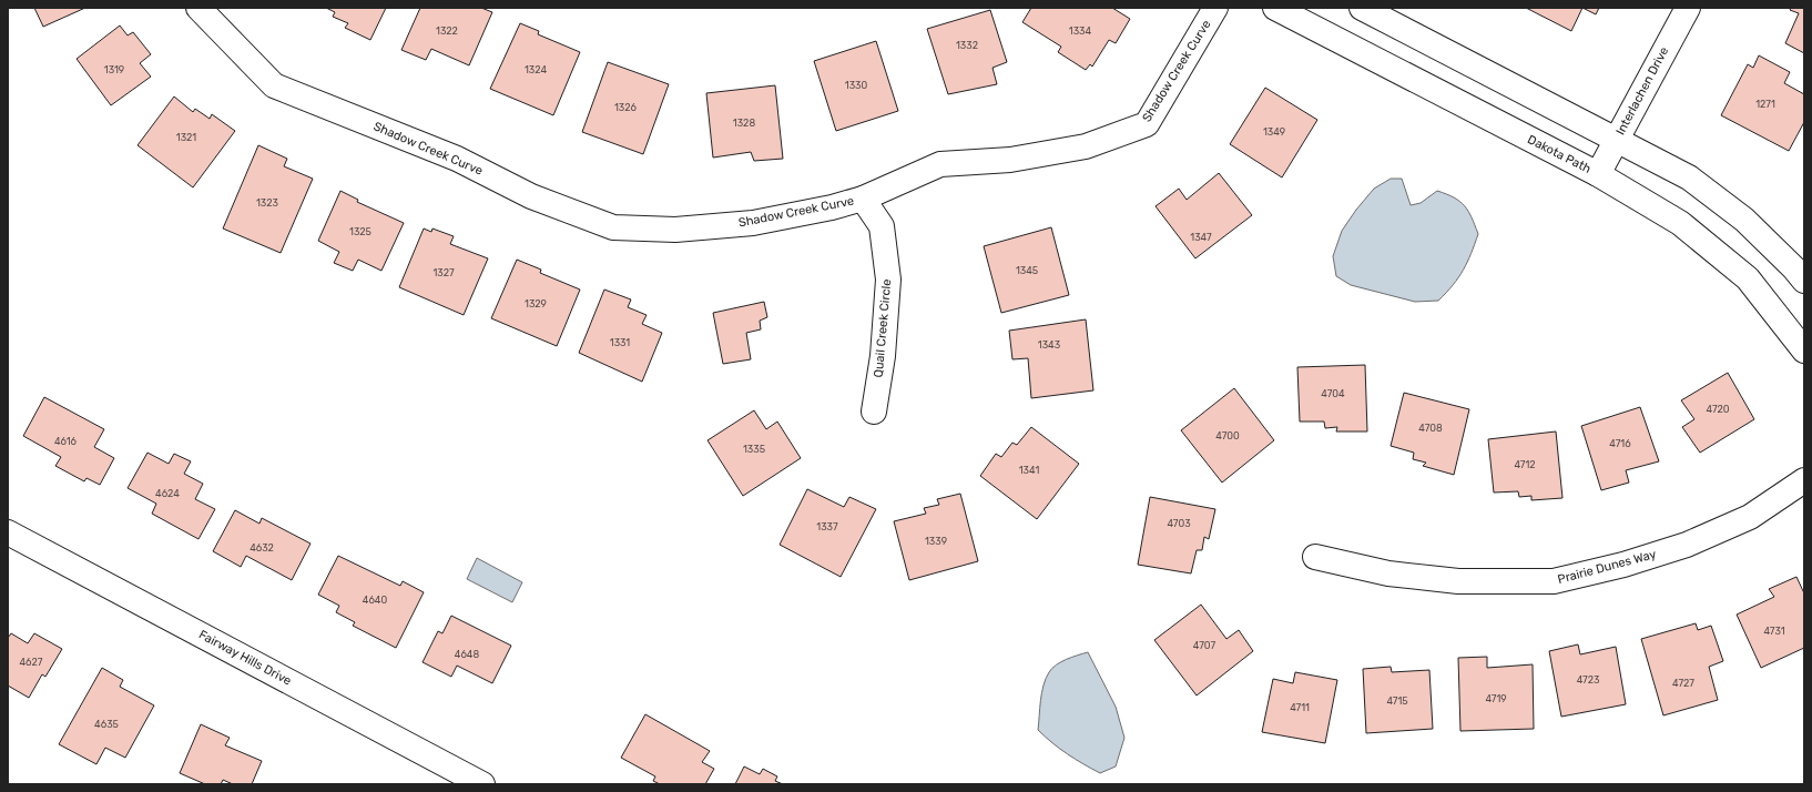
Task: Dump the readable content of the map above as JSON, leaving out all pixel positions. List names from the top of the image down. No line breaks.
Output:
{"streets":{"street":["Shadow Creek Curve","Interlachen Drive","Dakota Path","Quail Creek Circle","Prairie Dunes Way","Fairway Hills Drive"]},"crossings":[["Shadow Creek Curve","Quail Creek Circle"],["Interlachen Drive","Dakota Path"]],"house_numbers":["1322","1334","1332","1319","1324","1330","1271","1326","1328","1349","1321","1323","1325","1347","1345","1327","1329","1331","1343","4704","4720","4708","4700","4616","4716","1335","4712","1341","4624","4703","1337","1339","4632","4640","4731","4707","4648","4627","4723","4727","4719","4715","4711","4635"]}
